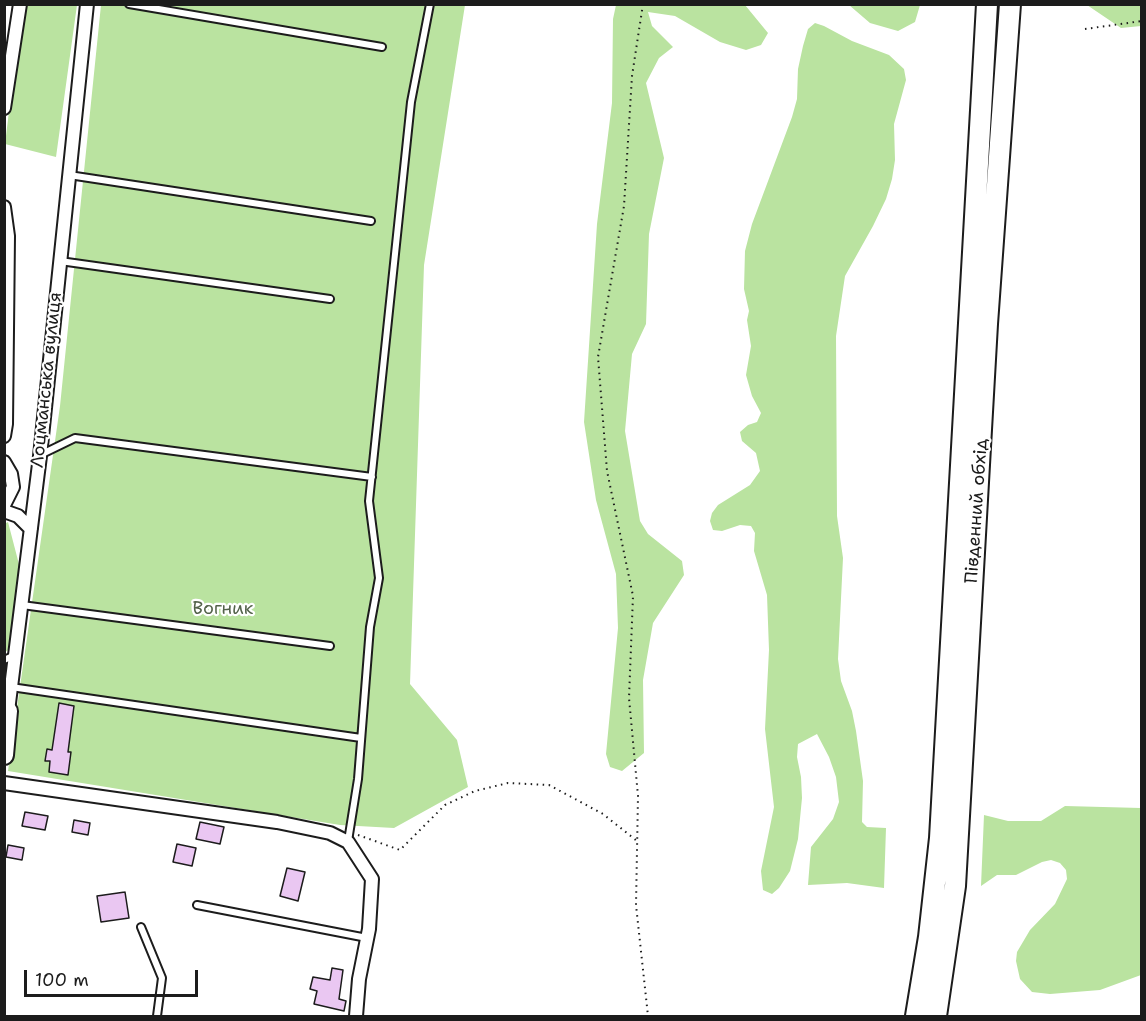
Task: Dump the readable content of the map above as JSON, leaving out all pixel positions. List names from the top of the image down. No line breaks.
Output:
{"streets":{"main road":["Південний обхід"],"street":["Лоцманська вулиця"]},"parks":["Вогник"],"scale_bar":"100 m"}
